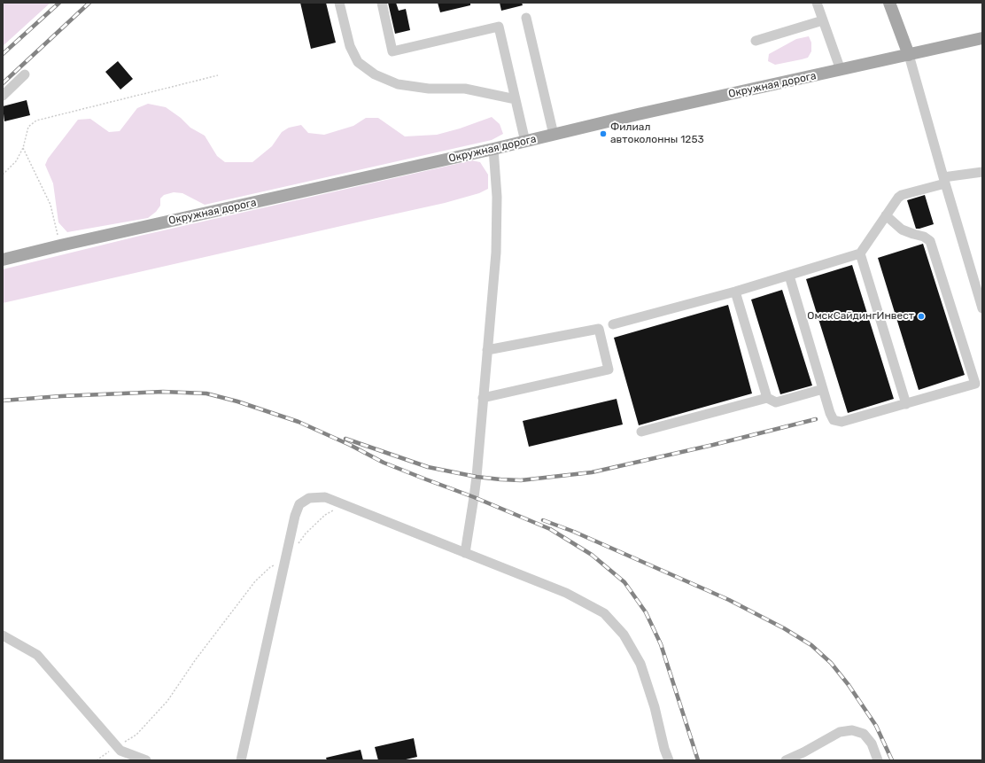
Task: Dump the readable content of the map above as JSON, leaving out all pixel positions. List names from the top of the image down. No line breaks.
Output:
{"streets":{"main road":["Окружная дорога"]},"places":["Филиал автоколонны 1253","ОмскСайдингИнвест"]}
